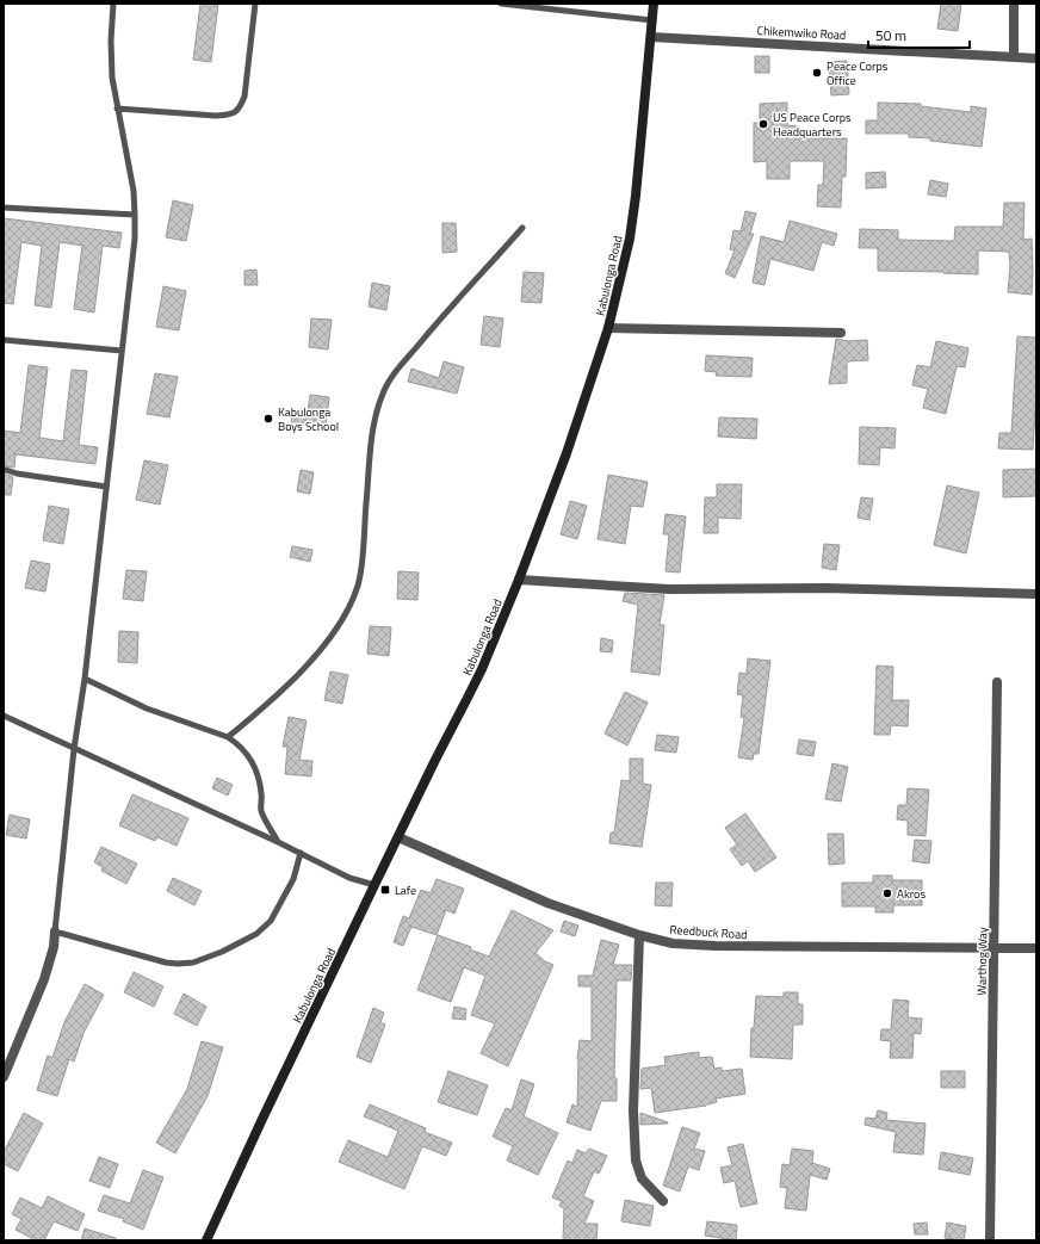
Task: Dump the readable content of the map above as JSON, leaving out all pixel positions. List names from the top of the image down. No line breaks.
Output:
{"streets":{"main road":["Kabulonga Road"],"street":["Chikemwiko Road","Reedbuck Road","Warthog Way"]},"crossings":[["Chikemwiko Road","Kabulonga Road"],["Kabulonga Road","Reedbuck Road"],["Reedbuck Road","Warthog Way"]],"places":{"other":["Peace Corps Office","US Peace Corps Headquarters","Kabulonga Boys School","Akros"],"transit":["Lafe"]},"scale_bar":"50 m"}
